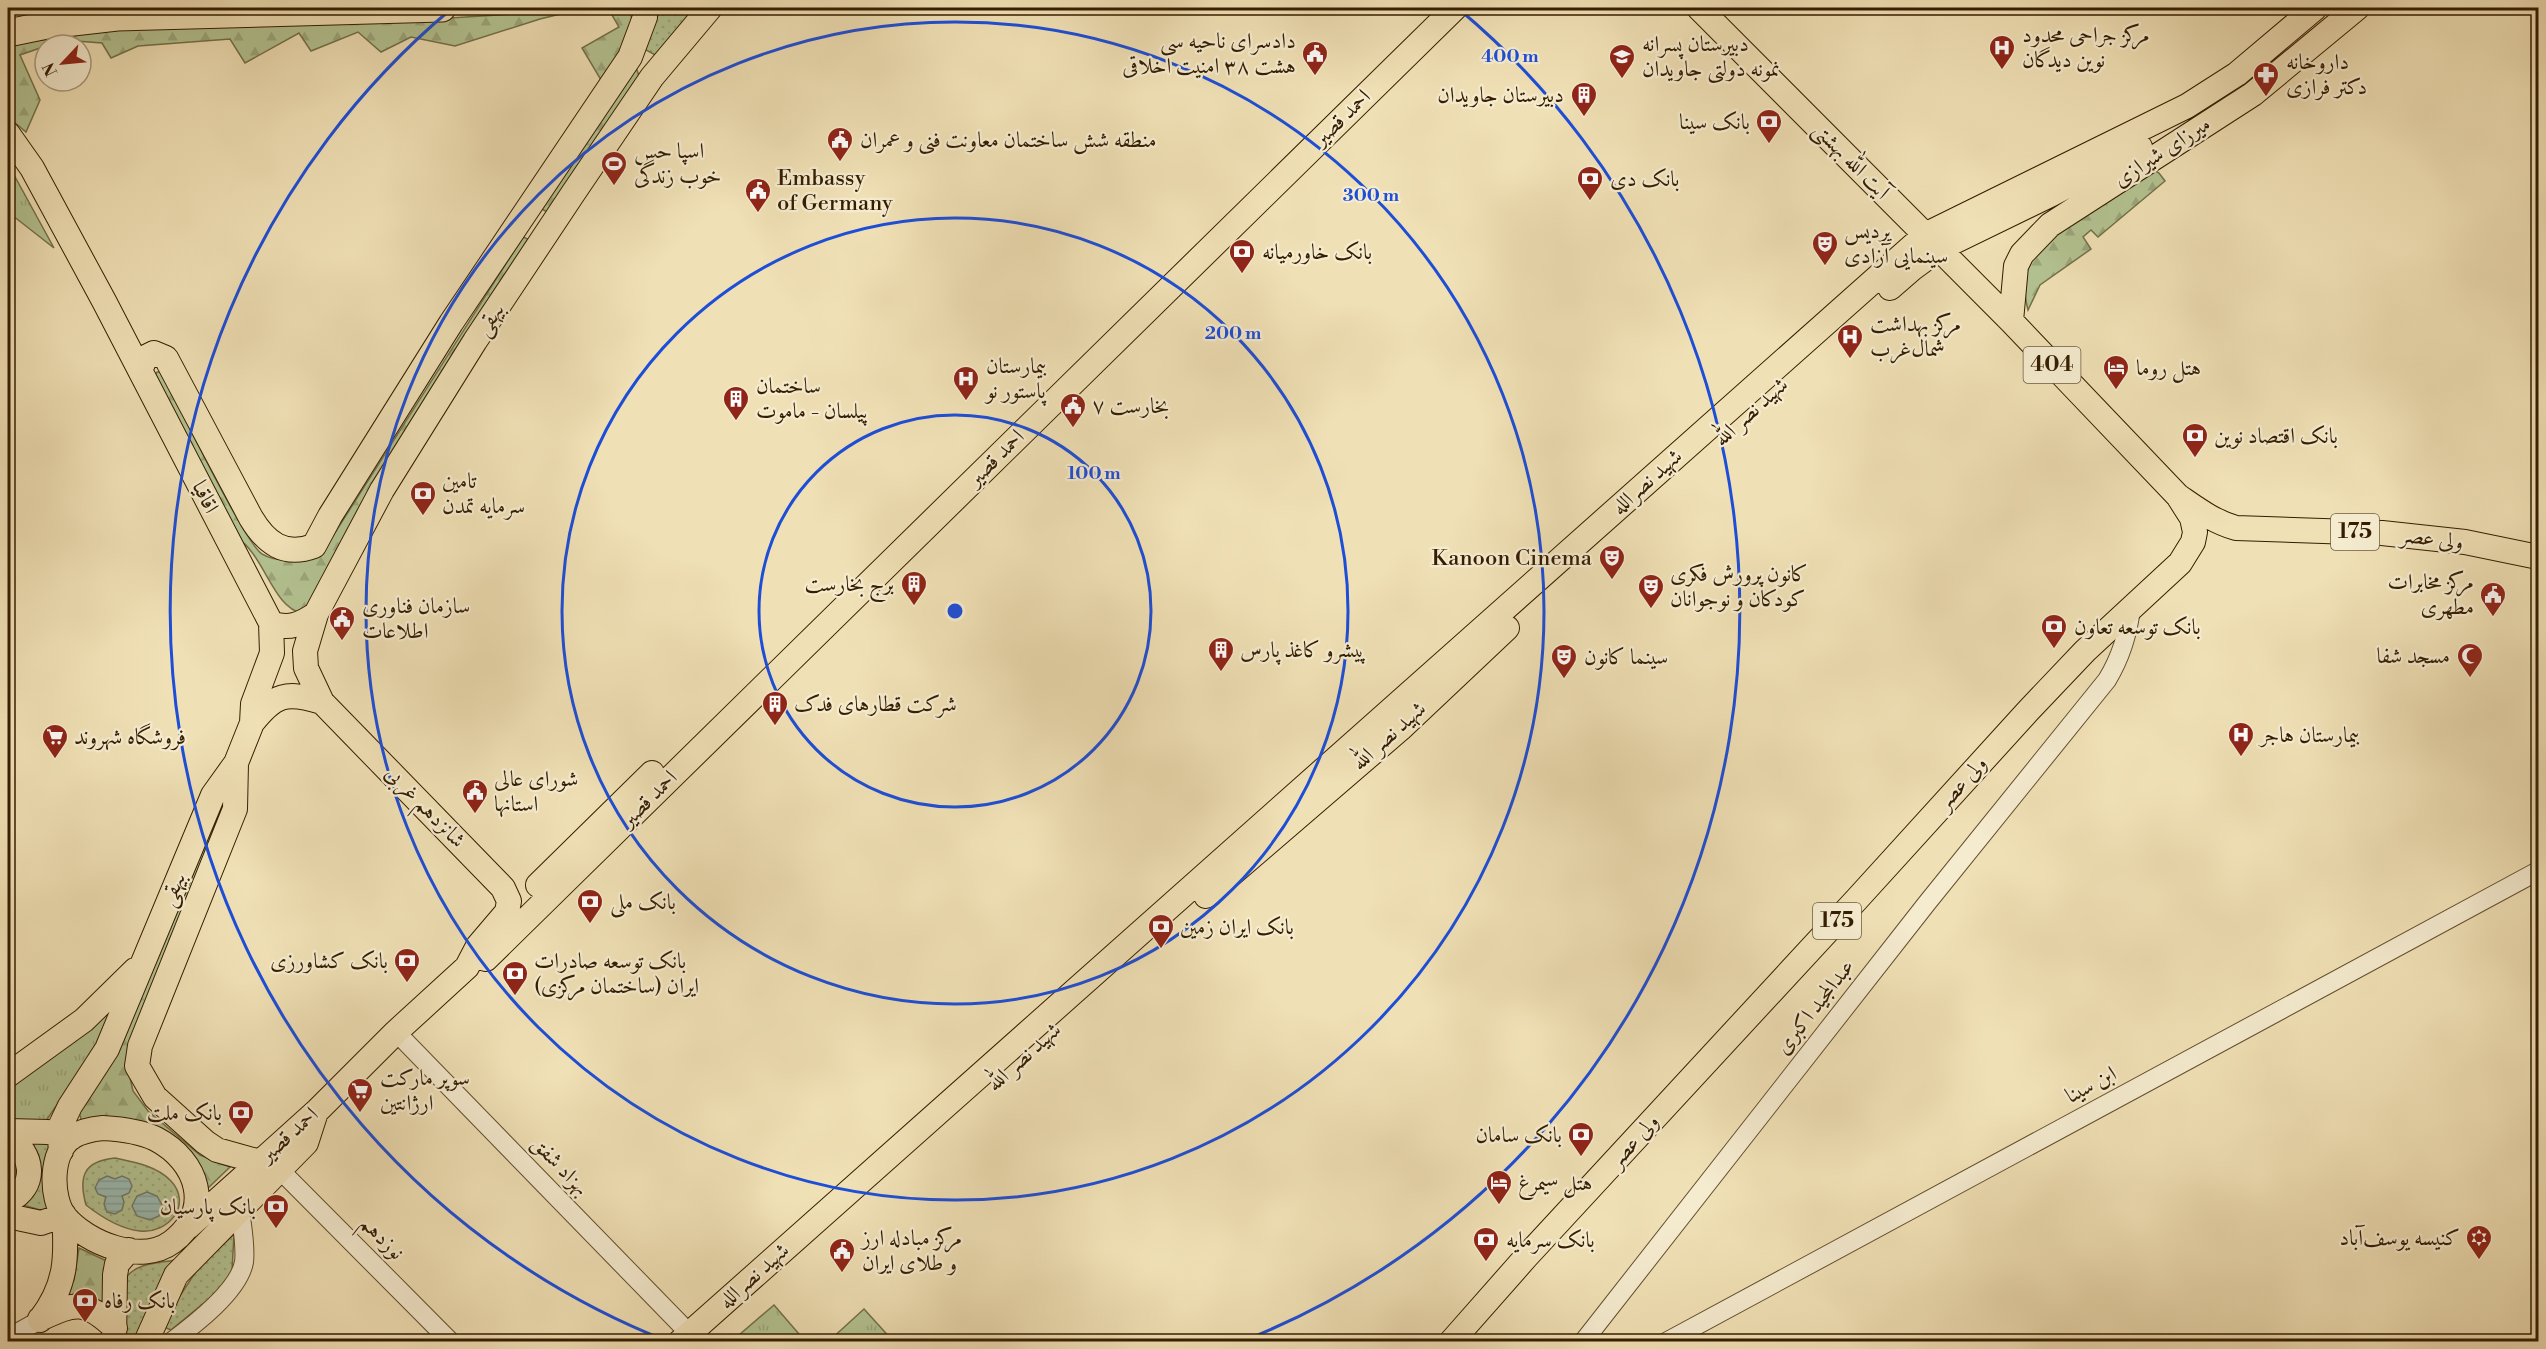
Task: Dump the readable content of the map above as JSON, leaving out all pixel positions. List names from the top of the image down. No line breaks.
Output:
{"streets":{"main road":["احمد قصیر","میرزای شیرازی","آیت الله بهشتی","بیهقی","404","شهید نصر الله","شهید نصرالله","اقاقیا","175","ولی عصر","شانزدهم غربی"],"street":["عبدالمجید اکبری","ابن سینا","بهزاد شفق","نوزدهم"]},"crossings":[["احمد قصیر","بیهقی"],["احمد قصیر","بهزاد شفق"],["احمد قصیر","نوزدهم"],["میرزای شیرازی","آیت الله بهشتی"],["میرزای شیرازی","شهید نصرالله"],["آیت الله بهشتی","شهید نصرالله"],["آیت الله بهشتی","ولی عصر"],["بیهقی","اقاقیا"],["بیهقی","شانزدهم غربی"],["شهید نصر الله","شهید نصرالله"],["شهید نصرالله","بهزاد شفق"],["ولی عصر","عبدالمجید اکبری"]],"places":{"hospital":["مرکز جراحی محدود نوین دیدگان","مرکز بهداشت شمال‌غرب","بیمارستان پاستور نو","بیمارستان هاجر"],"public building":["دادسرای ناحیه سی هشت ۳۸ امنیت اخلاقی","منطقه شش ساختمان معاونت فنی و عمران","Embassy of Germany","بخارست ۷","مرکز مخابرات مطهری","سازمان فناوری اطلاعات","شورای عالی استانها","مركز مبادله ارز و طلای ايران"],"school or university":["دبيرستان پسرانه نمونه دولتی جاويدان"],"pharmacy":["داروخانه دکتر فرازی"],"building":["دبیرستان جاویدان","ساختمان پیلسان - ماموت","برج بخارست","پیشرو کاغذ پارس","شرکت قطارهای فدک"],"bank":["بانک سینا","بانک دی","بانک خاورمیانه","بانک اقتصاد نوین","تامین سرمایه تمدن","بانک توسعه تعاون","بانک ملی","بانک ایران زمین","بانک کشاورزی","بانک توسعه صادرات ایران (ساختمان مرکزی)","بانک ملت","بانک سامان","بانک پارسیان","بانک سرمایه","بانک رفاه"],"sports":["اسپا حس خوب زندگی"],"theatre":["پردیس سینمایی آزادی","Kanoon Cinema","کانون پرورش فکری کودکان و نوجوانان","سینما کانون"],"hotel":["هتل روما","هتل سیمرغ"],"mosque":["مسجد شفا"],"supermarket":["فروشگاه شهروند","سوپر مارکت ارژانتین"],"synagogue":["کنیسه یوسف‌آباد"]},"north":"bottom left","rings":["400 m","300 m","200 m","100 m"]}
